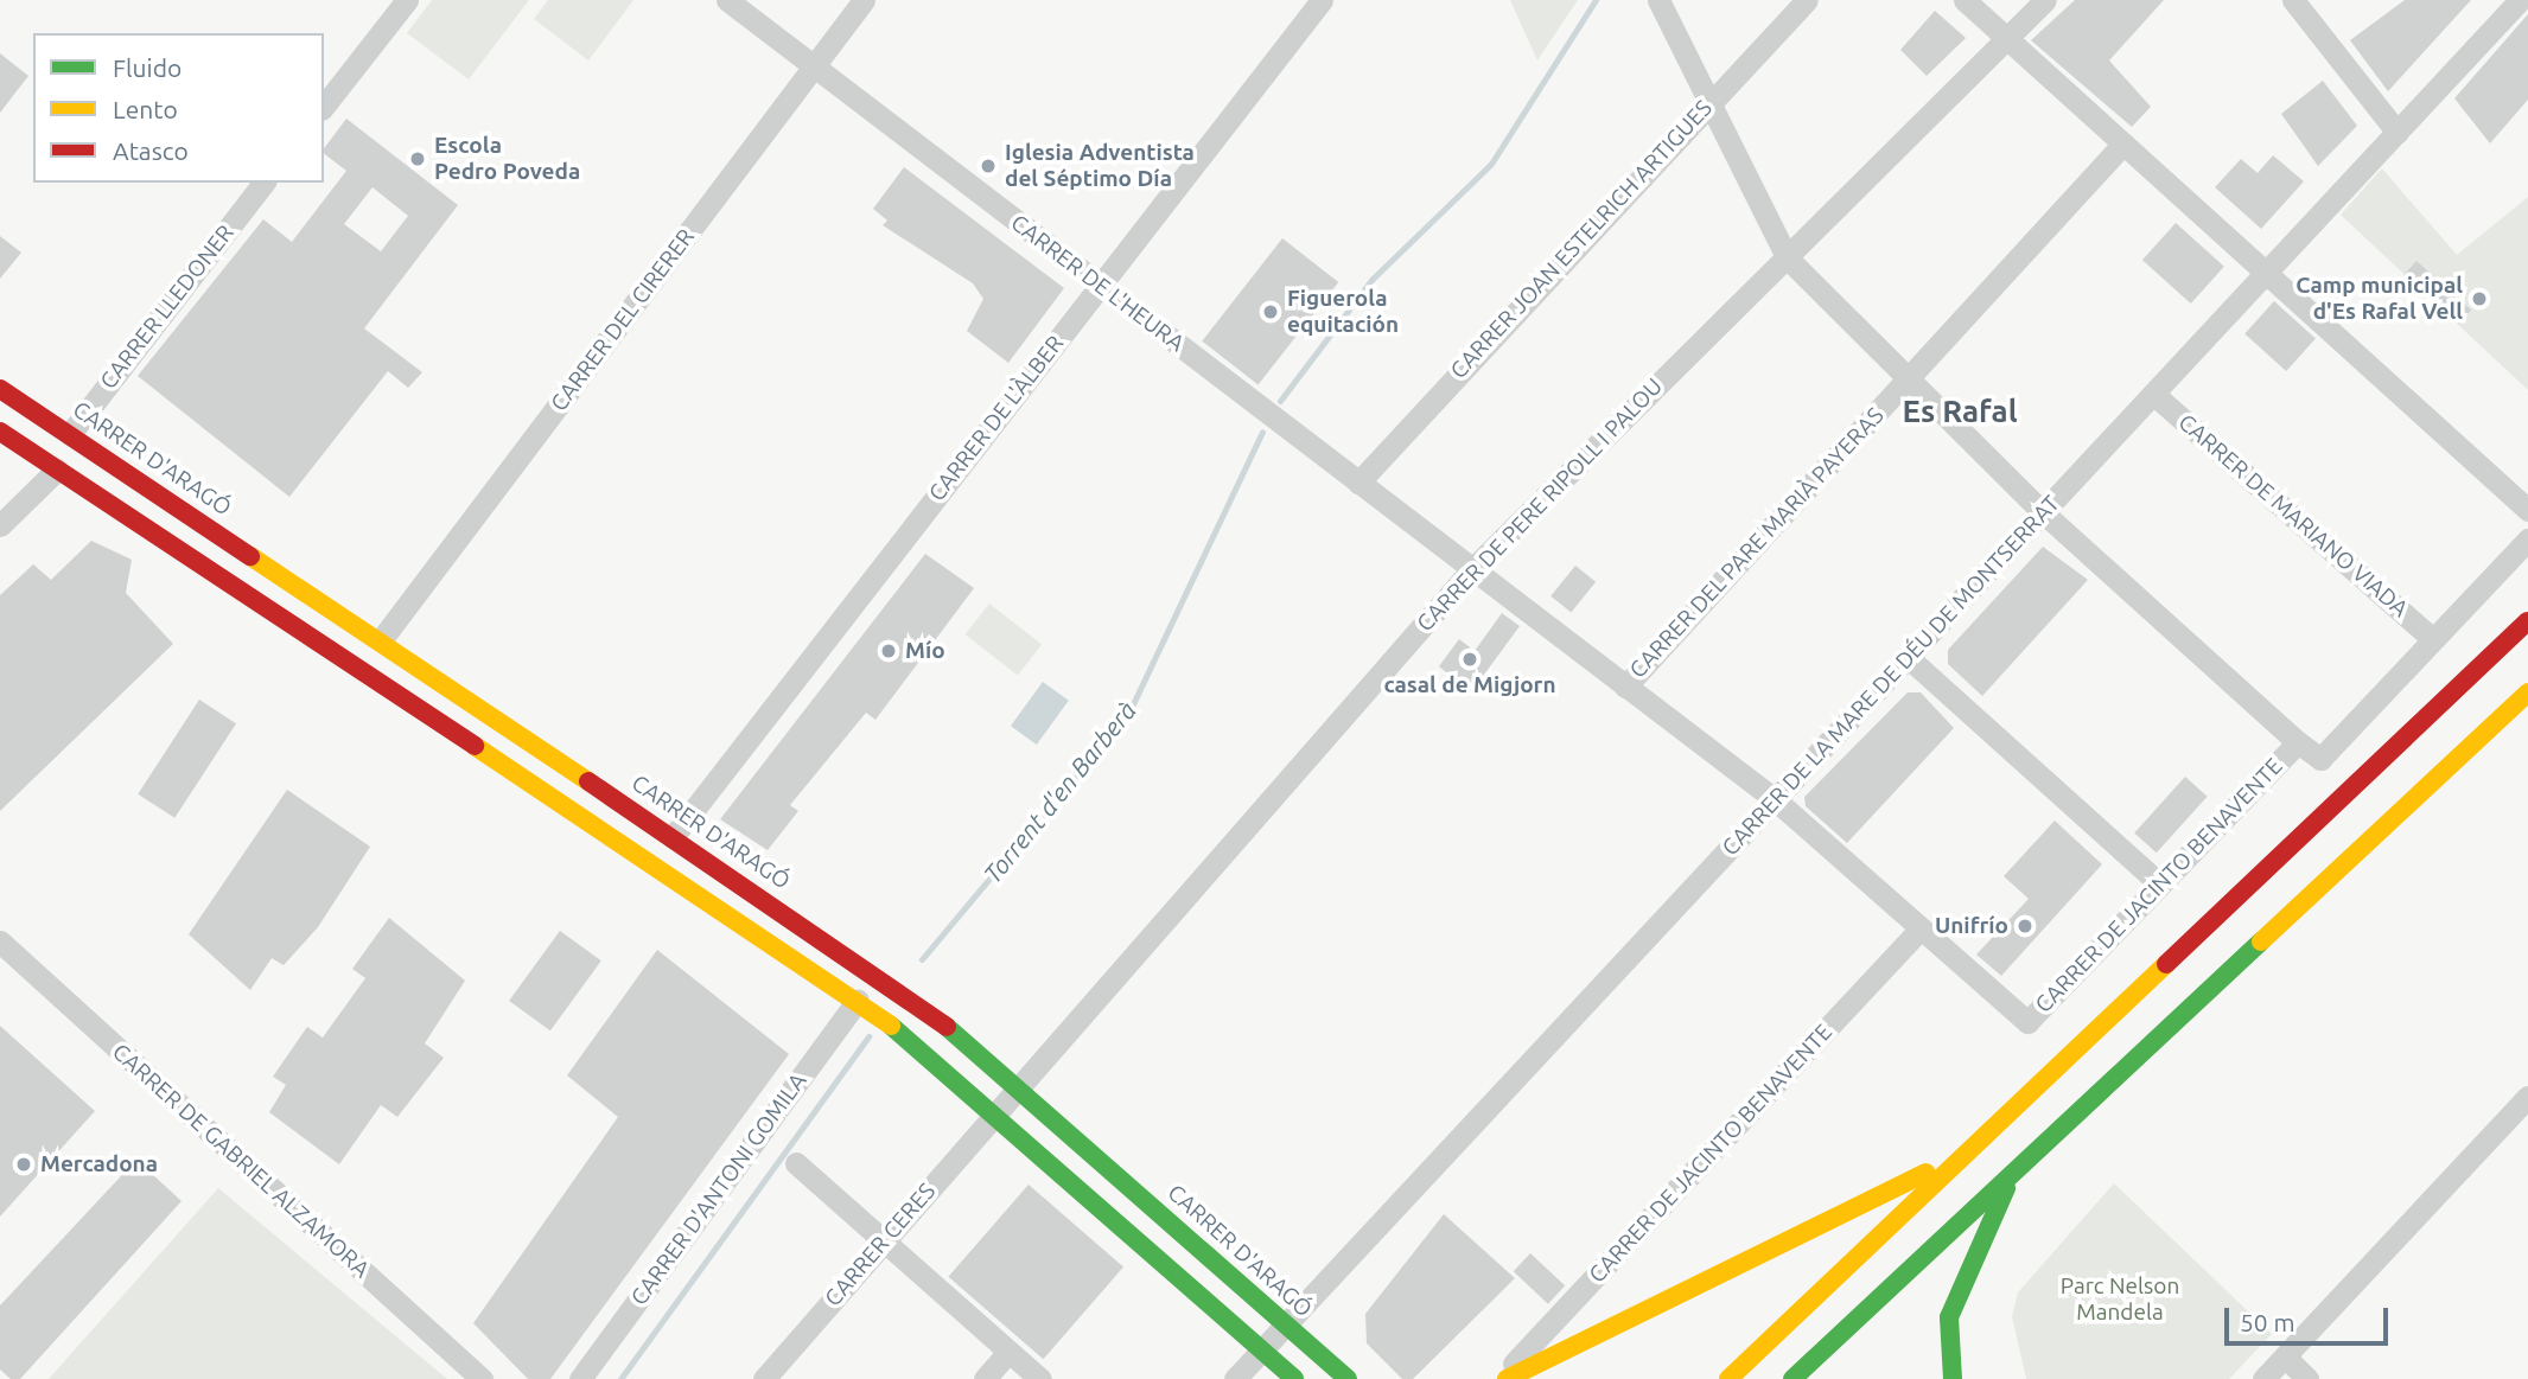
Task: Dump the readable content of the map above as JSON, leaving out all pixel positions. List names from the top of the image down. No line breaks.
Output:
{"streets":{"main road":["CARRER D'ARAGÓ"],"street":["CARRER JOAN ESTELRICH ARTIGUES","CARRER DE L'HEURA","CARRER LLEDONER","CARRER DEL CIRERER","CARRER DE L'ÀLBER","CARRER DE PERE RIPOLL I PALOU","CARRER DE MARIANO VIADA","CARRER DEL PARE MARIÀ PAYERAS","CARRER DE LA MARE DE DÉU DE MONTSERRAT","CARRER DE JACINTO BENAVENTE","CARRER DE GABRIEL ALZAMORA","CARRER D'ANTONI GOMILA","CARRER CERES"]},"crossings":[["CARRER JOAN ESTELRICH ARTIGUES","CARRER DE L'HEURA"],["CARRER DE L'HEURA","CARRER DEL CIRERER"],["CARRER DE L'HEURA","CARRER DE L'ÀLBER"],["CARRER DE L'HEURA","CARRER DE PERE RIPOLL I PALOU"],["CARRER DE L'HEURA","CARRER DEL PARE MARIÀ PAYERAS"],["CARRER DE L'HEURA","CARRER DE LA MARE DE DÉU DE MONTSERRAT"],["CARRER DE L'HEURA","CARRER DE JACINTO BENAVENTE"],["CARRER LLEDONER","CARRER D'ARAGÓ"],["CARRER DEL CIRERER","CARRER D'ARAGÓ"],["CARRER DE L'ÀLBER","CARRER D'ARAGÓ"],["CARRER D'ARAGÓ","CARRER DE PERE RIPOLL I PALOU"],["CARRER D'ARAGÓ","CARRER DE LA MARE DE DÉU DE MONTSERRAT"],["CARRER DE PERE RIPOLL I PALOU","CARRER CERES"],["CARRER DE MARIANO VIADA","CARRER DE LA MARE DE DÉU DE MONTSERRAT"],["CARRER DE MARIANO VIADA","CARRER DE JACINTO BENAVENTE"]],"districts":["Es Rafal"],"water":["Torrent d'en Barberà"],"parks":["Parc Nelson Mandela"],"places":["Escola Pedro Poveda","Iglesia Adventista del Séptimo Día","Camp municipal d'Es Rafal Vell","Figuerola equitación","Mío","casal de Migjorn","Unifrío","Mercadona"],"legend":["Fluido","Lento","Atasco"],"scale_bar":"50 m"}
